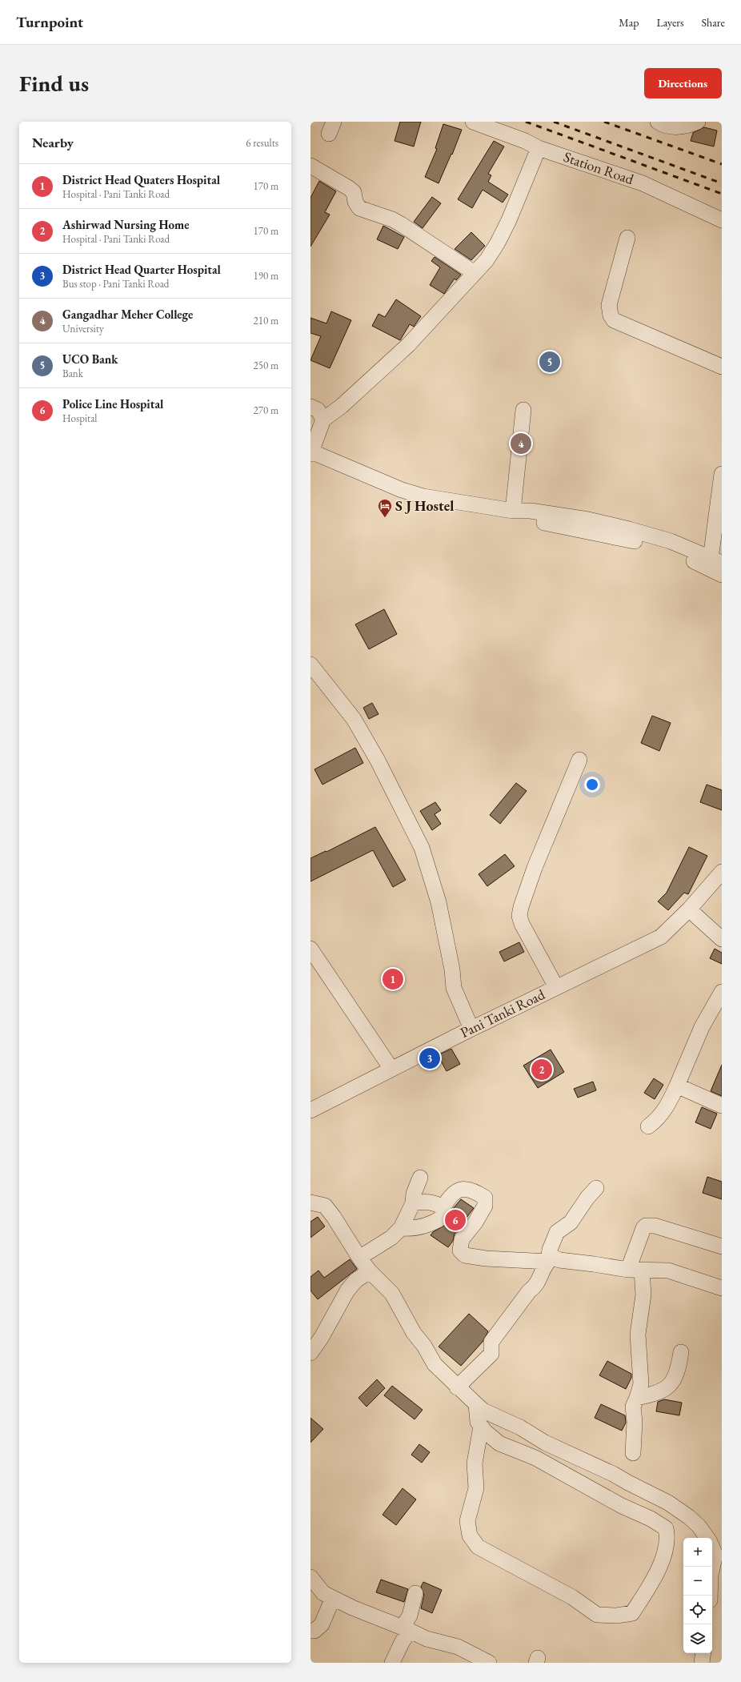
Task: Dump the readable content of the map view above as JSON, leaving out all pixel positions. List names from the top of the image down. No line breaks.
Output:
{"streets":{"street":["Station Road","Pani Tanki Road"]},"places":{"hotel":["S J Hostel"]},"page":{"header":"Turnpoint","nav":["Map","Layers","Share"],"buttons":"Directions","title":"Find us","heading":["Nearby","6 results"],"list":[{"mark":"1","name":"District Head Quaters Hospital","note":"Hospital · Pani Tanki Road","value":"170 m"},{"mark":"2","name":"Ashirwad Nursing Home","note":"Hospital · Pani Tanki Road","value":"170 m"},{"mark":"3","name":"District Head Quarter Hospital","note":"Bus stop · Pani Tanki Road","value":"190 m"},{"mark":"4","name":"Gangadhar Meher College","note":"University","value":"210 m"},{"mark":"5","name":"UCO Bank","note":"Bank","value":"250 m"},{"mark":"6","name":"Police Line Hospital","note":"Hospital","value":"270 m"}],"pins":["5","4","1","3","2","6"],"map_buttons":["+","−"]}}
